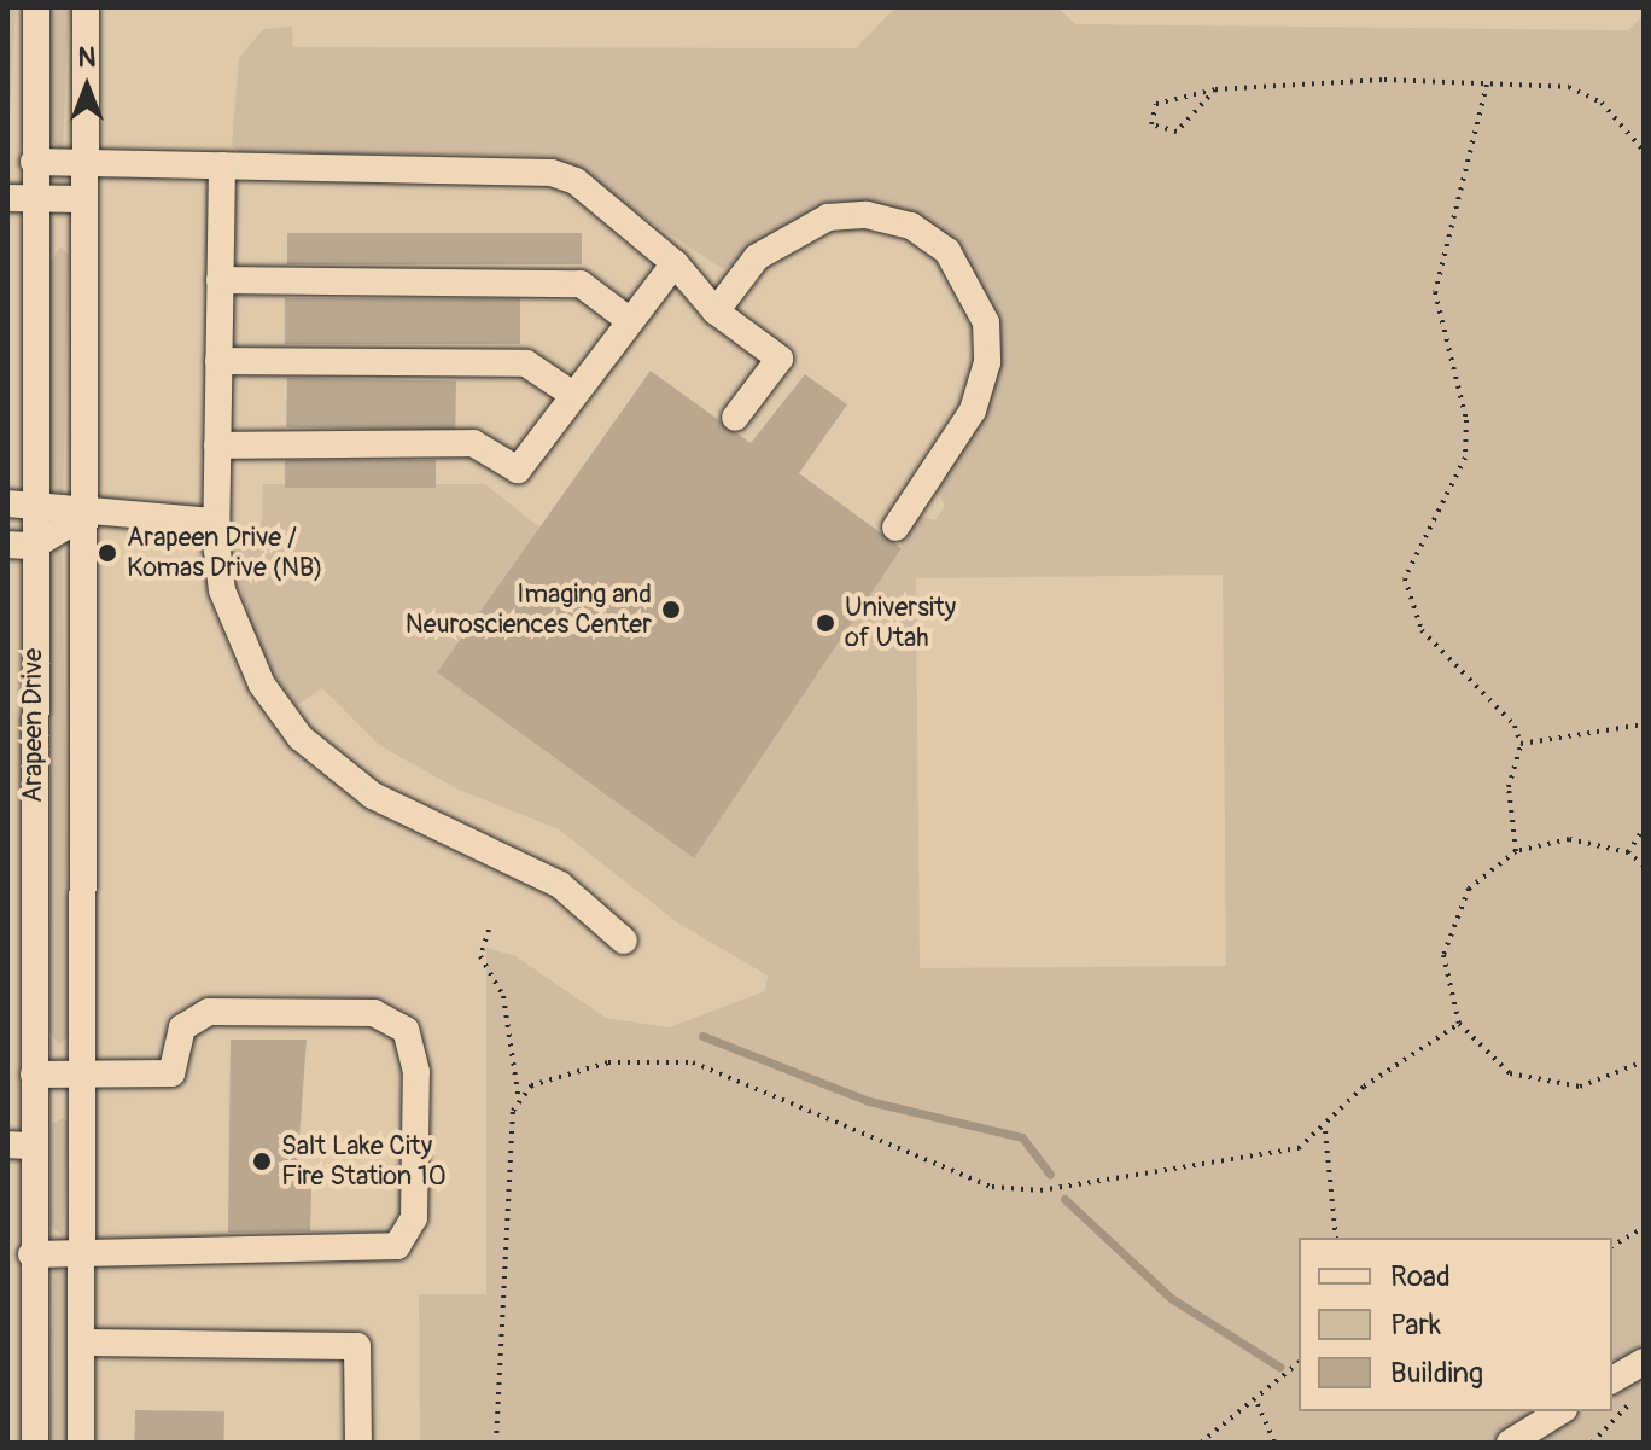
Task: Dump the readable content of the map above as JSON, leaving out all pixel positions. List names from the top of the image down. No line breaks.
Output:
{"streets":{"street":["Arapeen Drive"]},"places":["Arapeen Drive / Komas Drive (NB)","Imaging and Neurosciences Center","University of Utah","Salt Lake City Fire Station 10"],"legend":["Road","Park","Building"],"north":"top"}
